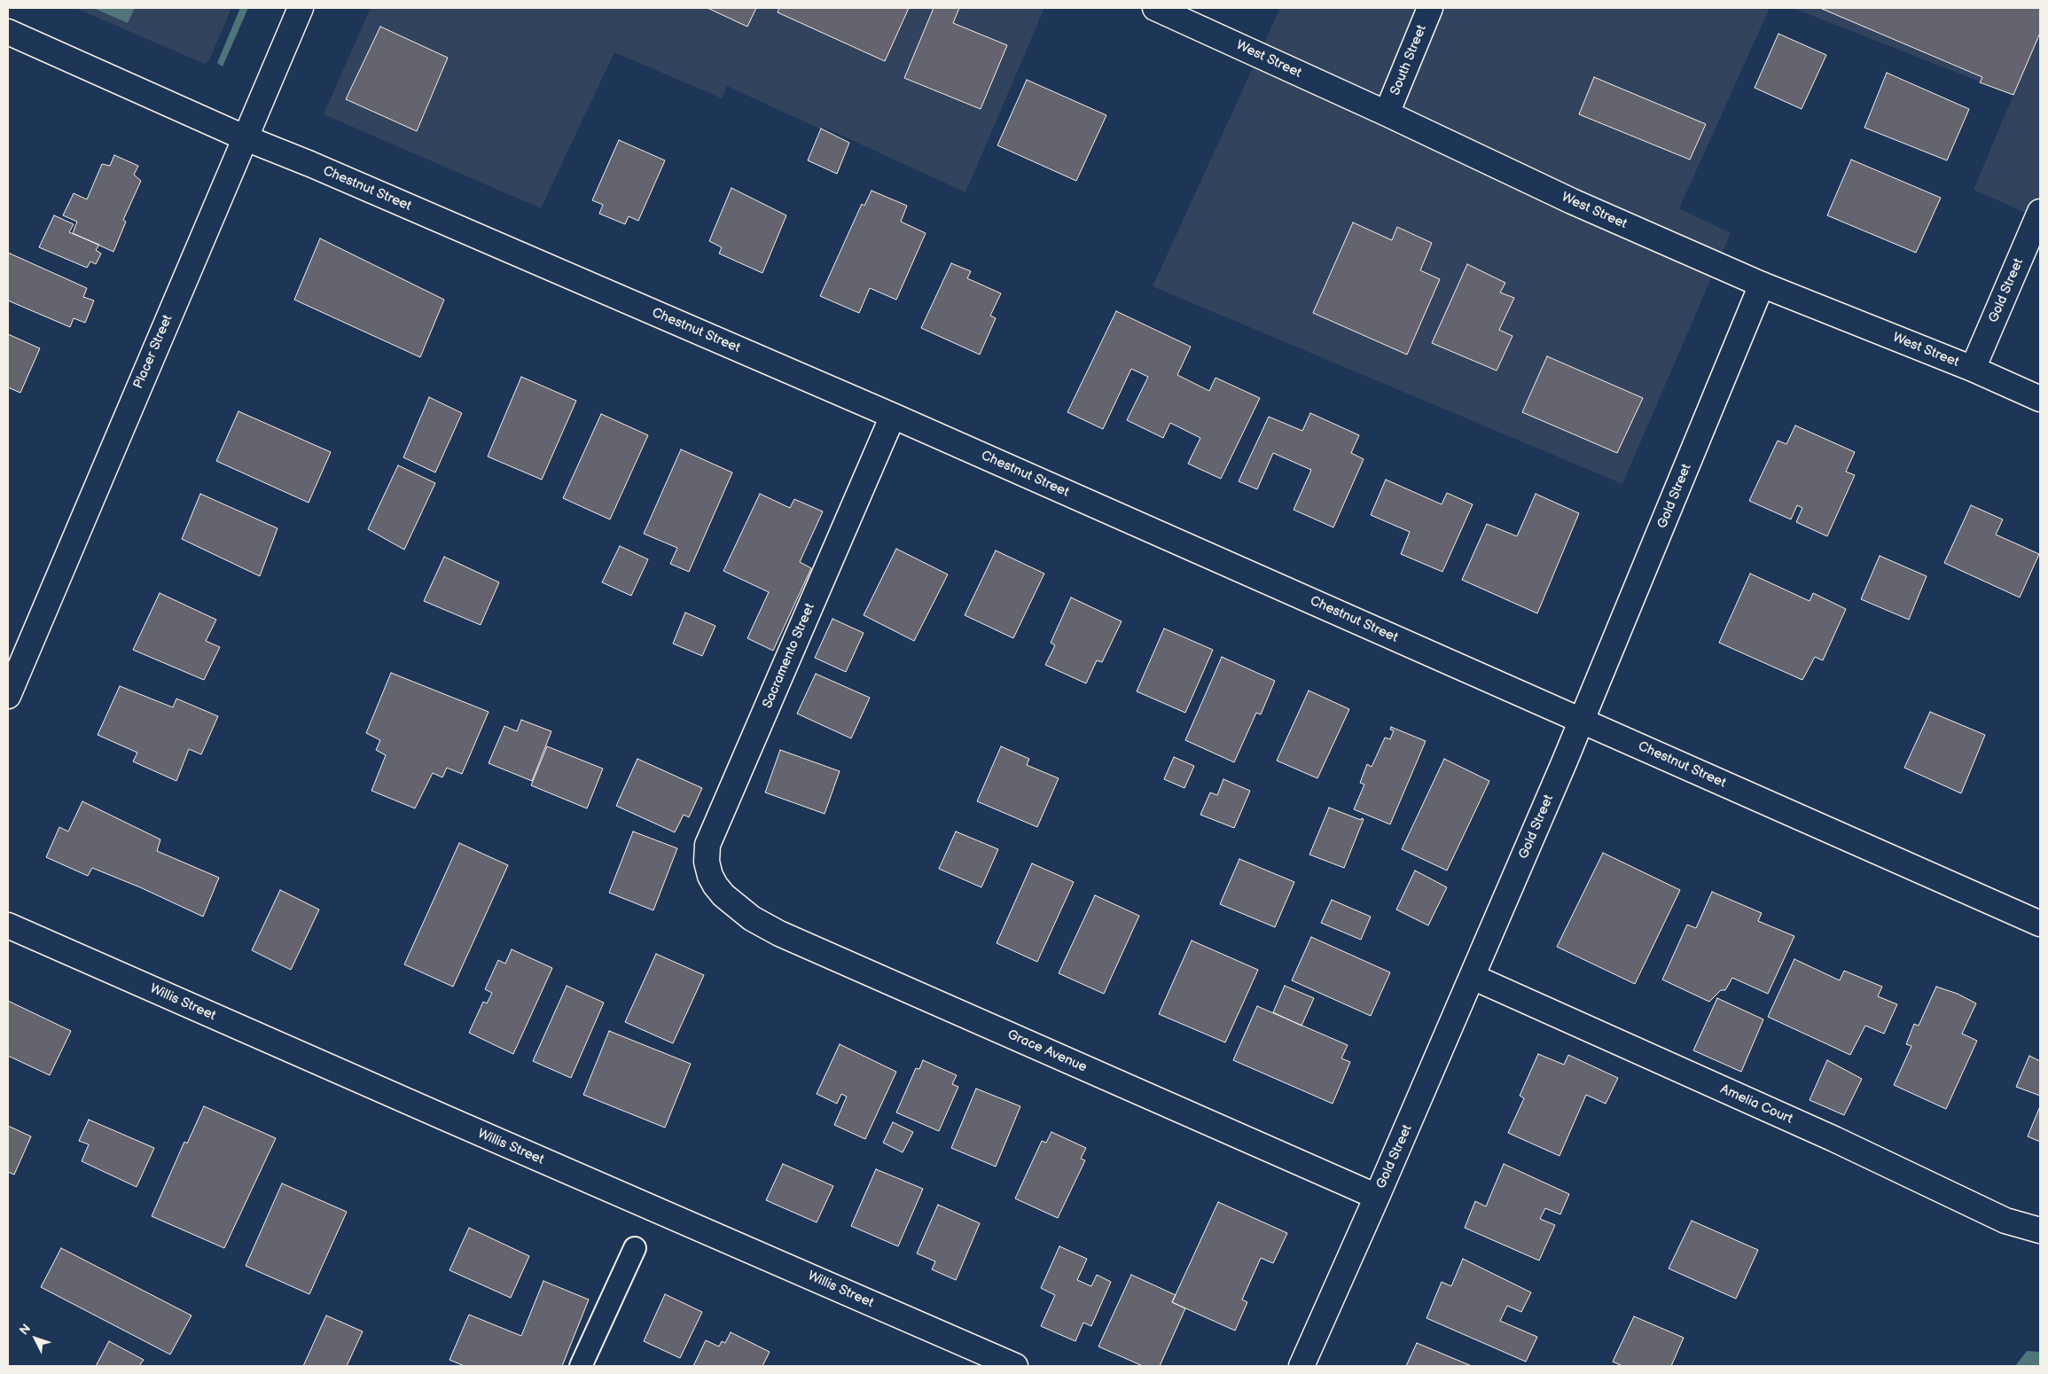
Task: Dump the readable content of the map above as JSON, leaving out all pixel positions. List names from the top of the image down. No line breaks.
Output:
{"streets":{"street":["West Street","South Street","Chestnut Street","Gold Street","Placer Street","Sacramento Street","Willis Street","Grace Avenue","Amelia Court"]},"crossings":[["West Street","South Street"],["West Street","Gold Street"],["Chestnut Street","Gold Street"],["Chestnut Street","Placer Street"],["Chestnut Street","Sacramento Street"],["Gold Street","Grace Avenue"],["Gold Street","Amelia Court"],["Sacramento Street","Grace Avenue"]],"north":"top left"}
